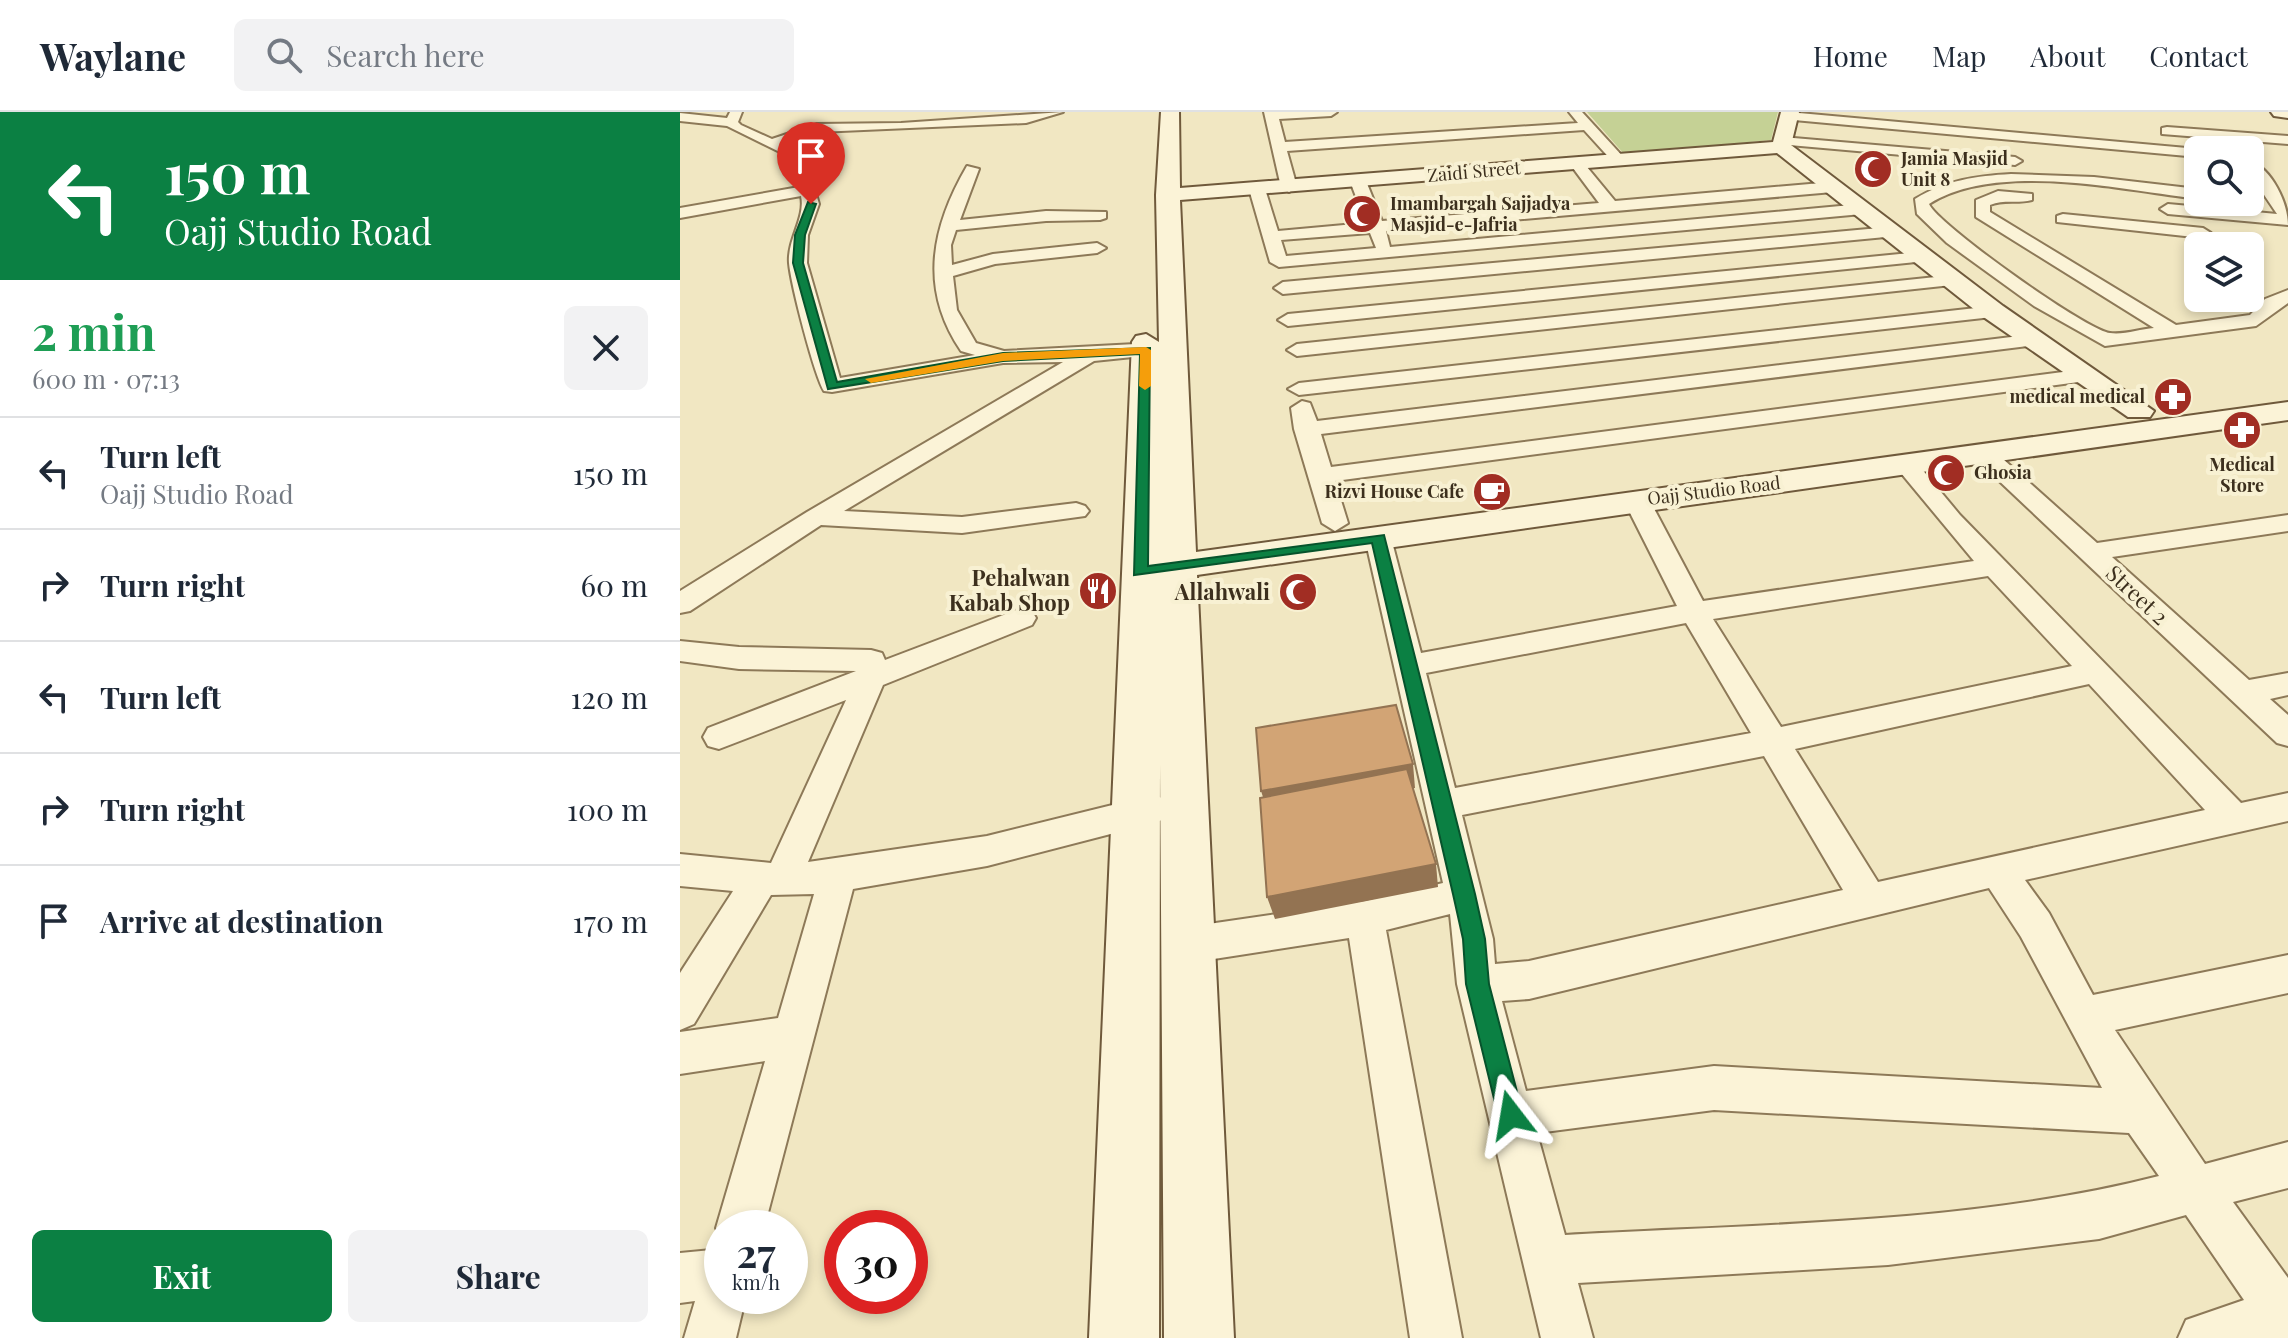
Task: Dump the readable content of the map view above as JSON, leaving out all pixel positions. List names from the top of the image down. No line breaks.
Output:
{"streets":{"street":["Zaidi Street","Oajj Studio Road","Street 2"]},"crossings":[["Oajj Studio Road","Street 2"]],"places":{"mosque":["Jamia Masjid Unit 8","Imambargah Sajjadya Masjid-e-Jafria","Ghosia","Allahwali"],"pharmacy":["medical medical","Medical Store"],"cafe":["Rizvi House Cafe"],"restaurant":["Pehalwan Kabab Shop"]},"page":{"header":"Waylane","search":"Search here","nav":["Home","Map","About","Contact"],"turn":["150 m","Oajj Studio Road"],"heading":["2 min","600 m · 07:13"],"list":[{"name":"Turn left","note":"Oajj Studio Road","value":"150 m"},{"name":"Turn right","value":"60 m"},{"name":"Turn left","value":"120 m"},{"name":"Turn right","value":"100 m"},{"name":"Arrive at destination","value":"170 m"}],"speed":"27 km/h","limit":"30","buttons":["Exit","Share"]}}
